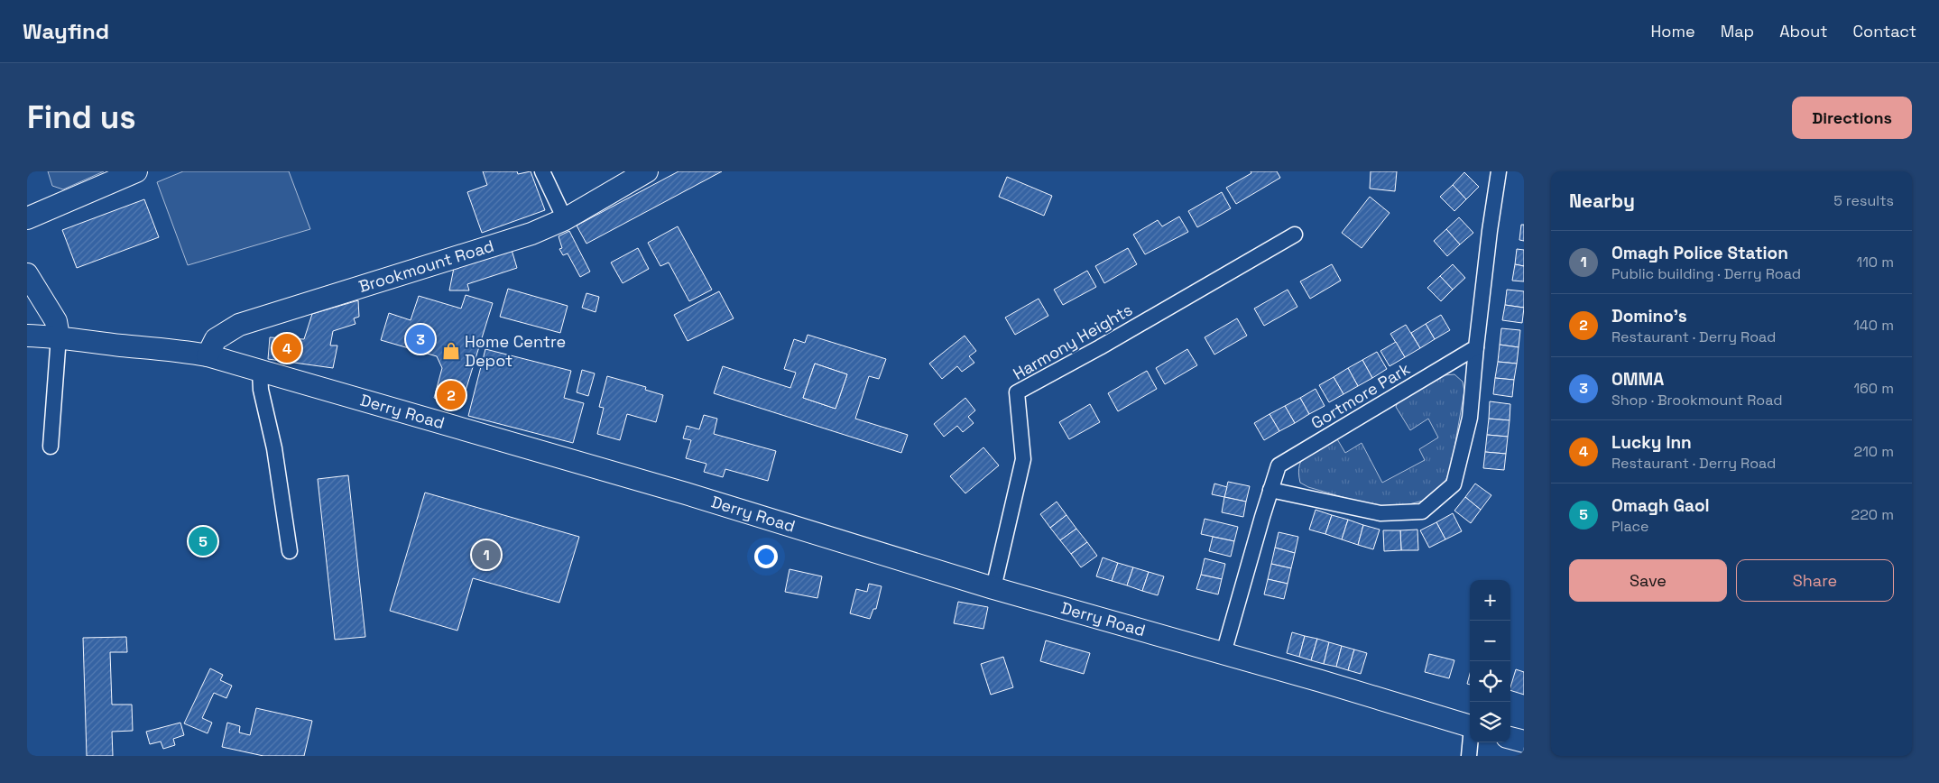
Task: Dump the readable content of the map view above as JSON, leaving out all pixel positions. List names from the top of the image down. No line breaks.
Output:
{"streets":{"main road":["Brookmount Road","Derry Road"],"street":["Harmony Heights","Gortmore Park"]},"crossings":[["Brookmount Road","Derry Road"],["Harmony Heights","Derry Road"],["Gortmore Park","Derry Road"]],"places":{"shop":["Home Centre Depot"]},"page":{"header":"Wayfind","nav":["Home","Map","About","Contact"],"buttons":["Directions",["Save","Share"]],"title":"Find us","heading":["Nearby","5 results"],"list":[{"mark":"1","name":"Omagh Police Station","note":"Public building · Derry Road","value":"110 m"},{"mark":"2","name":"Domino's","note":"Restaurant · Derry Road","value":"140 m"},{"mark":"3","name":"OMMA","note":"Shop · Brookmount Road","value":"160 m"},{"mark":"4","name":"Lucky Inn","note":"Restaurant · Derry Road","value":"210 m"},{"mark":"5","name":"Omagh Gaol","note":"Place","value":"220 m"}],"pins":["3","4","2","5","1"],"map_buttons":["+","−"]}}
